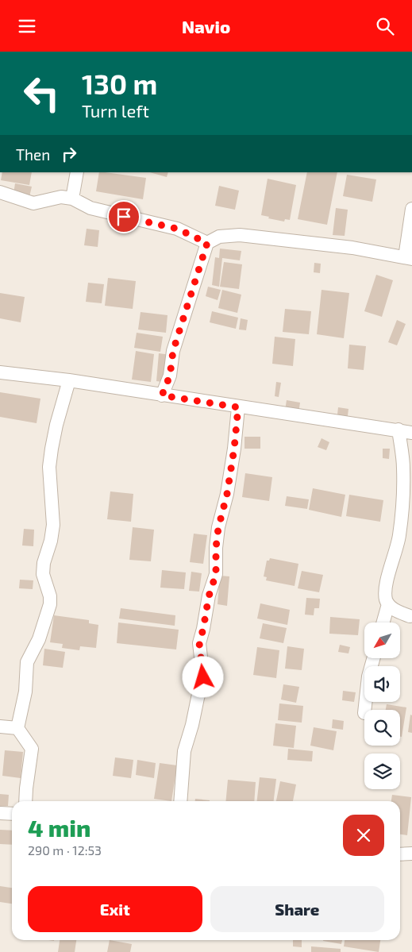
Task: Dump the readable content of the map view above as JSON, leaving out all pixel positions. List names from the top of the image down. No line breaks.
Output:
{"north":"bottom left","page":{"header":"Navio","turn":["130 m","Turn left"],"then":"Then","heading":["4 min","290 m · 12:53"],"buttons":["Exit","Share"]}}
